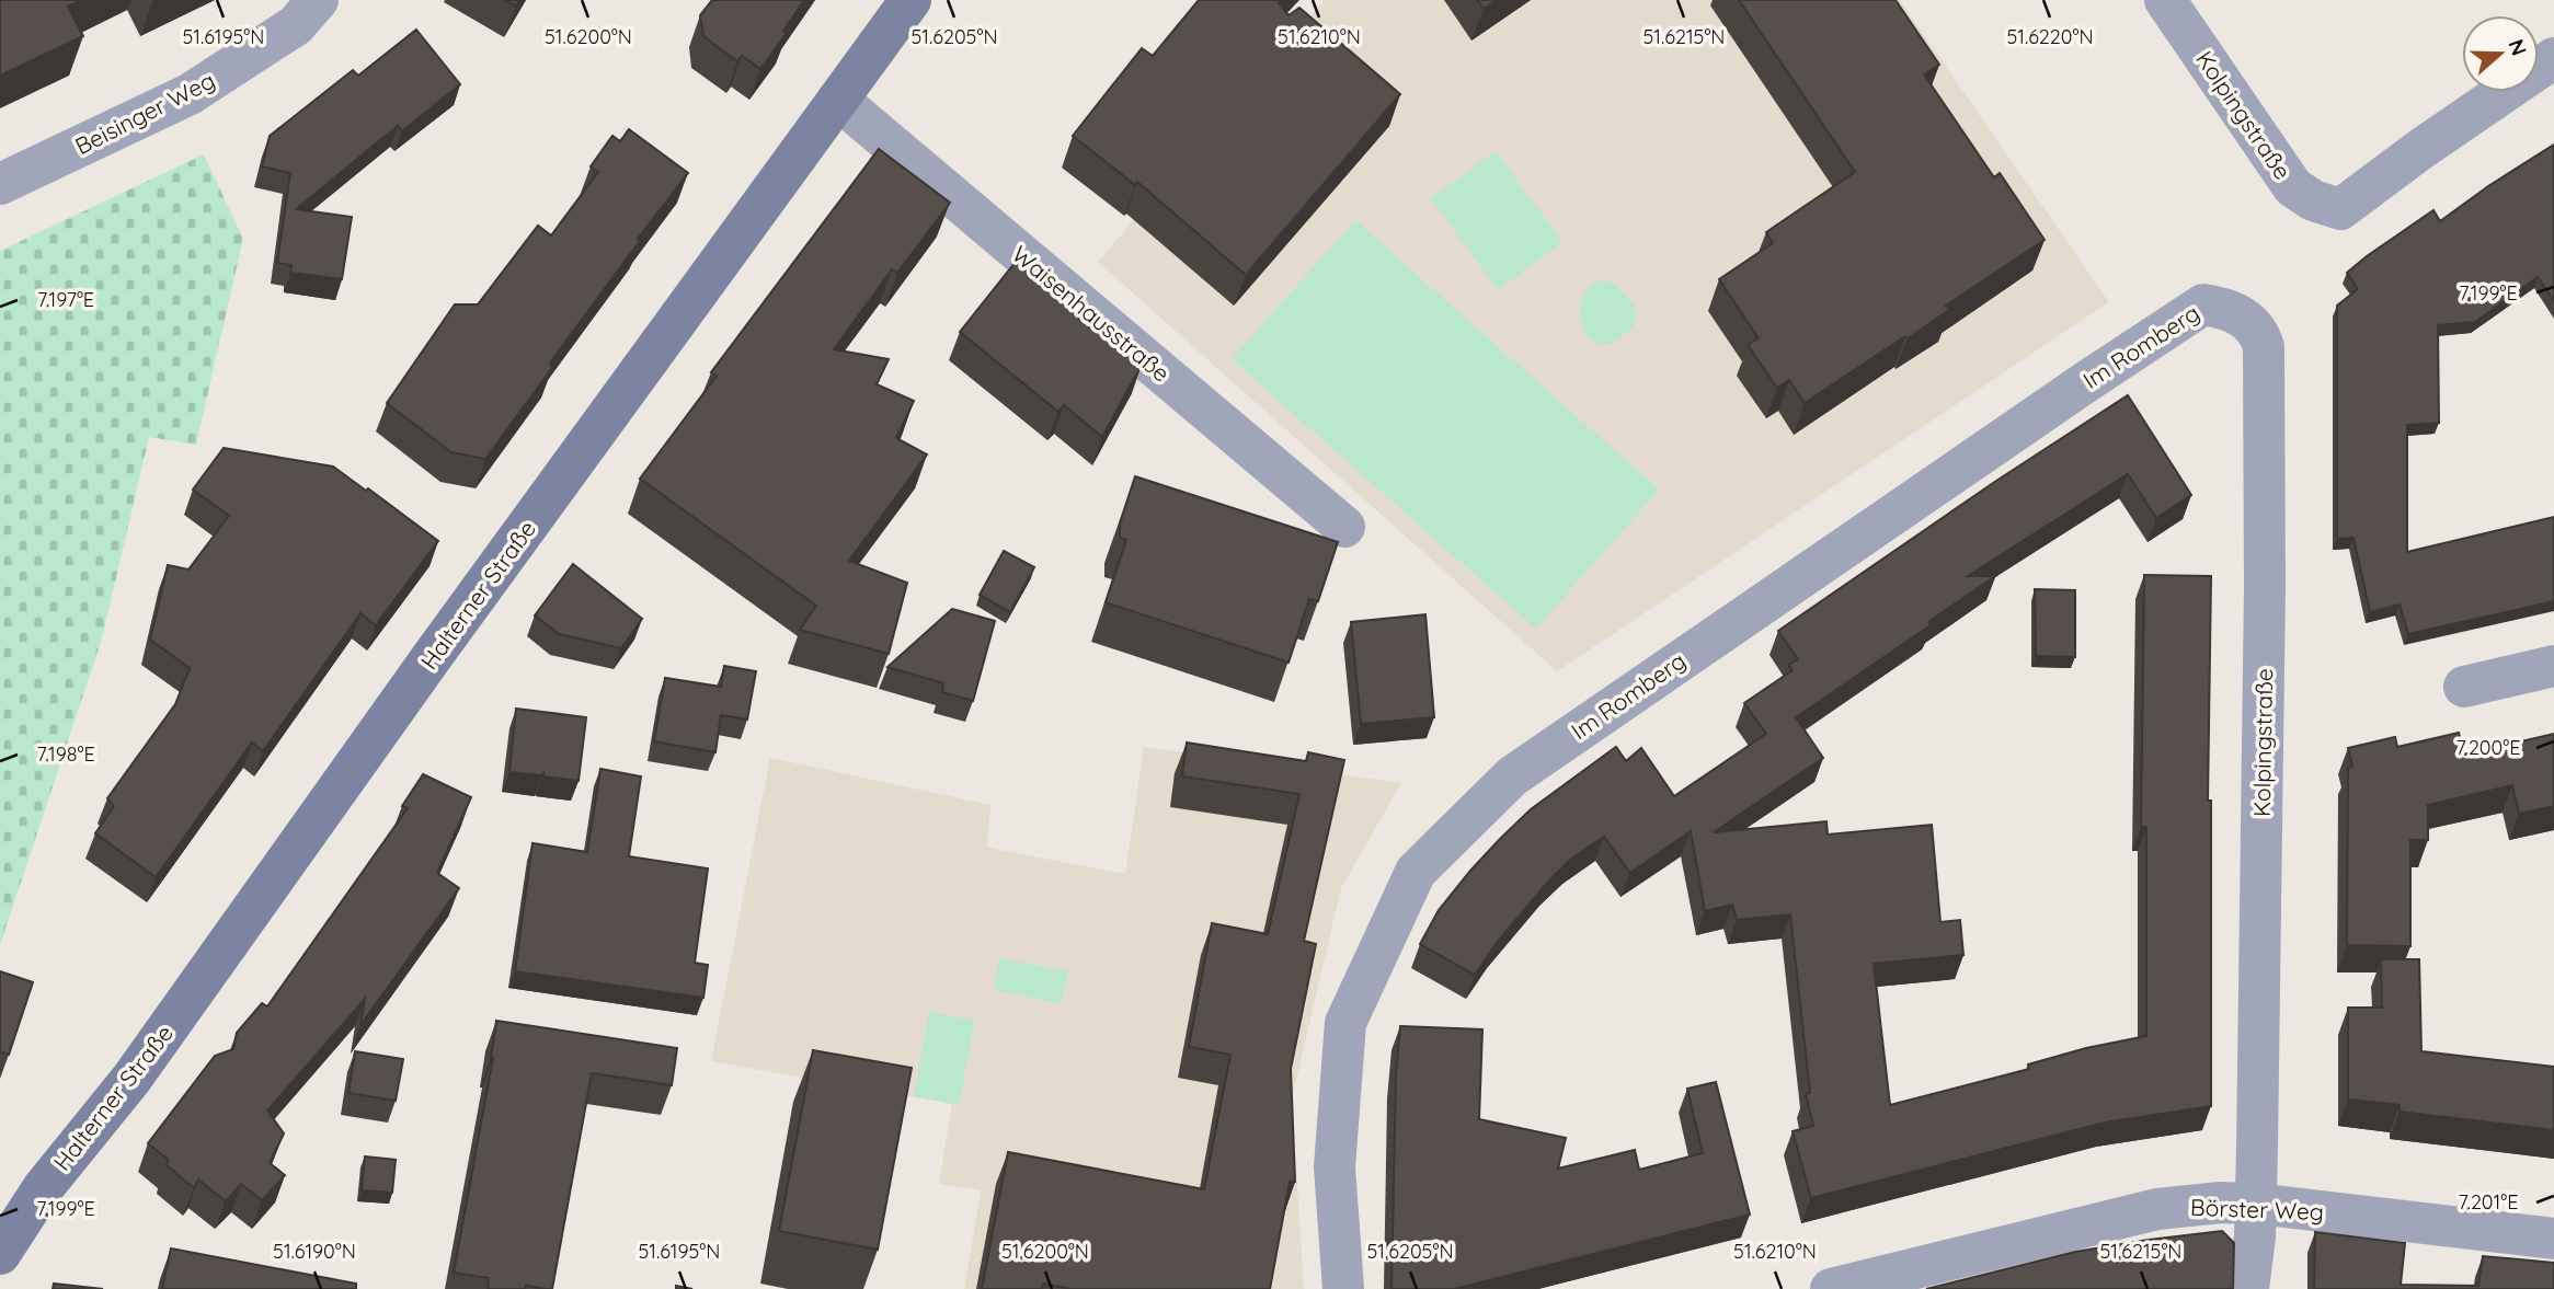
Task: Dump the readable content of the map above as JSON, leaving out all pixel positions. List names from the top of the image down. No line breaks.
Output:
{"streets":{"main road":["Halterner Straße"],"street":["Beisinger Weg","Kolpingstraße","Waisenhausstraße","Im Romberg","Börster Weg"]},"crossings":[["Kolpingstraße","Im Romberg"],["Kolpingstraße","Börster Weg"],["Waisenhausstraße","Halterner Straße"]],"north":"right","coordinates":["51.6195°N","51.6205°N","51.6210°N","51.6220°N","51.6200°N","51.6215°N","7.199°E","7.197°E","7.200°E","7.198°E","7.201°E","51.6190°N"]}
